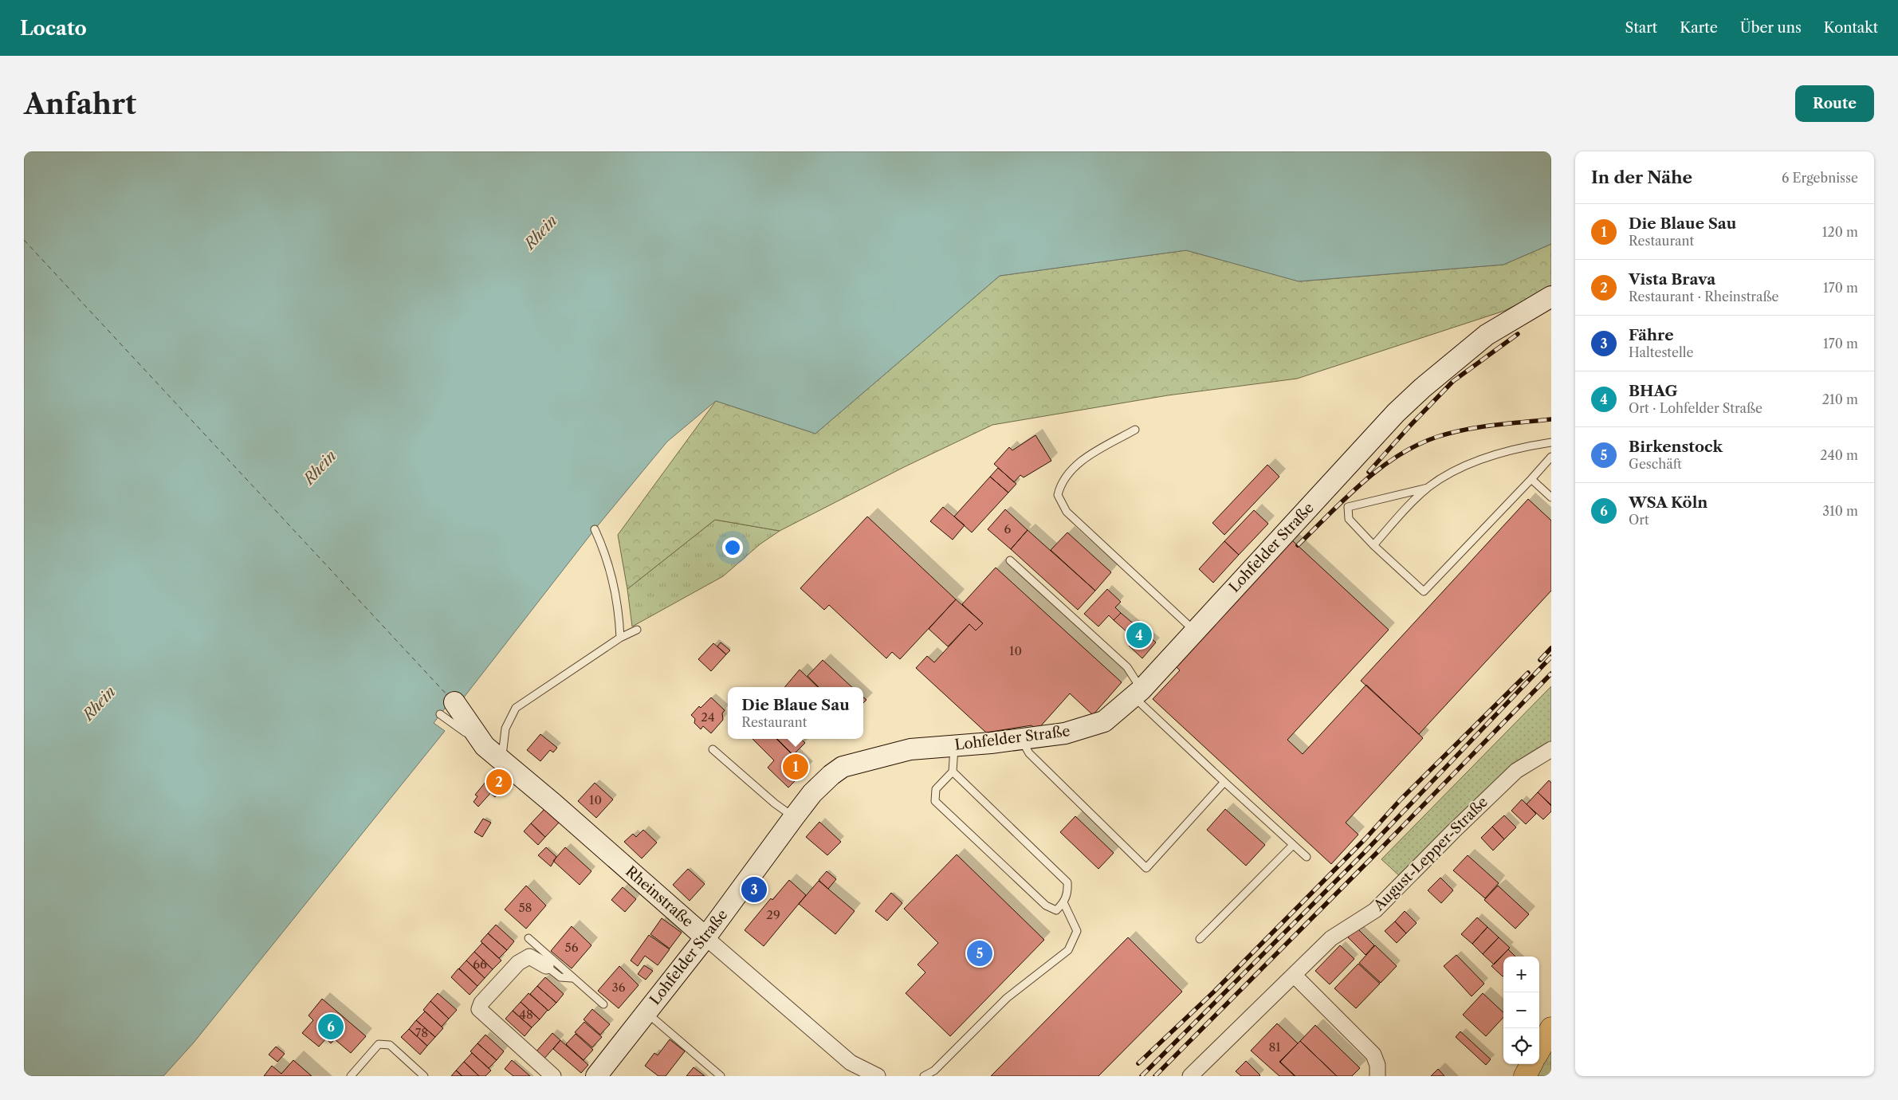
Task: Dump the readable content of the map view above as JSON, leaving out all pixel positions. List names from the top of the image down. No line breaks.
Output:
{"streets":{"street":["Lohfelder Straße","August-Lepper-Straße","Rheinstraße"]},"crossings":[["Lohfelder Straße","Rheinstraße"]],"water":["Rhein"],"house_numbers":["6","10","24","10","58","29","56","66","36","48","78","81"],"page":{"header":"Locato","nav":["Start","Karte","Über uns","Kontakt"],"buttons":"Route","title":"Anfahrt","heading":["In der Nähe","6 Ergebnisse"],"list":[{"mark":"1","name":"Die Blaue Sau","note":"Restaurant","value":"120 m"},{"mark":"2","name":"Vista Brava","note":"Restaurant · Rheinstraße","value":"170 m"},{"mark":"3","name":"Fähre","note":"Haltestelle","value":"170 m"},{"mark":"4","name":"BHAG","note":"Ort · Lohfelder Straße","value":"210 m"},{"mark":"5","name":"Birkenstock","note":"Geschäft","value":"240 m"},{"mark":"6","name":"WSA Köln","note":"Ort","value":"310 m"}],"pins":["4","1","2","3","5","6"],"popup":["Die Blaue Sau","Restaurant"],"map_buttons":["+","−"]}}
